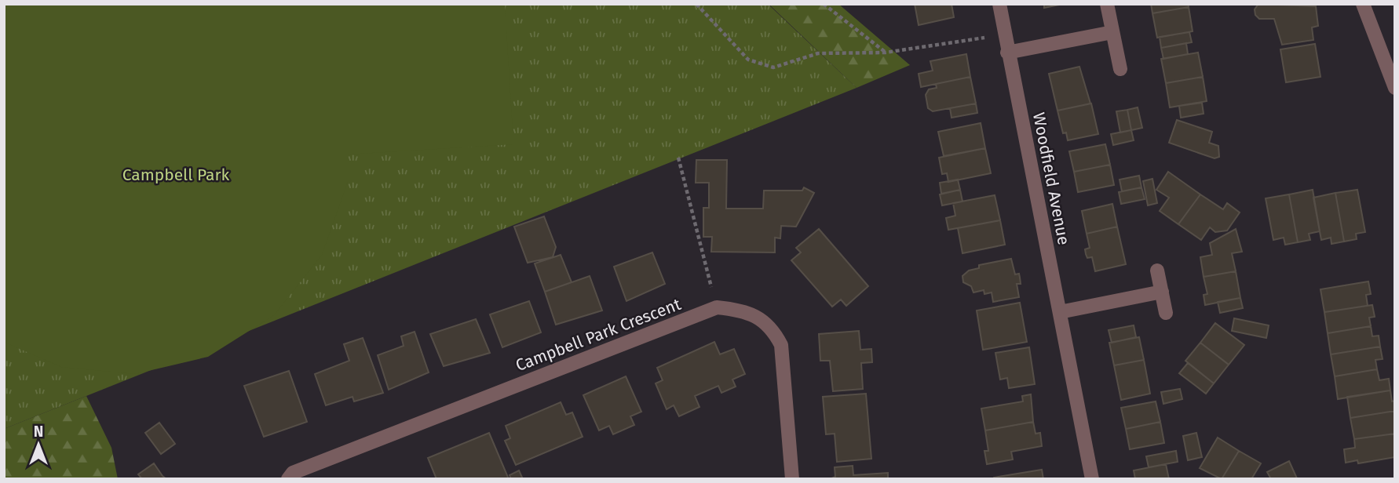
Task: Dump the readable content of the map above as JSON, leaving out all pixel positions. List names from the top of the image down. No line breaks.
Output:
{"streets":{"street":["Woodfield Avenue","Campbell Park Crescent"]},"parks":["Campbell Park"],"north":"top"}
